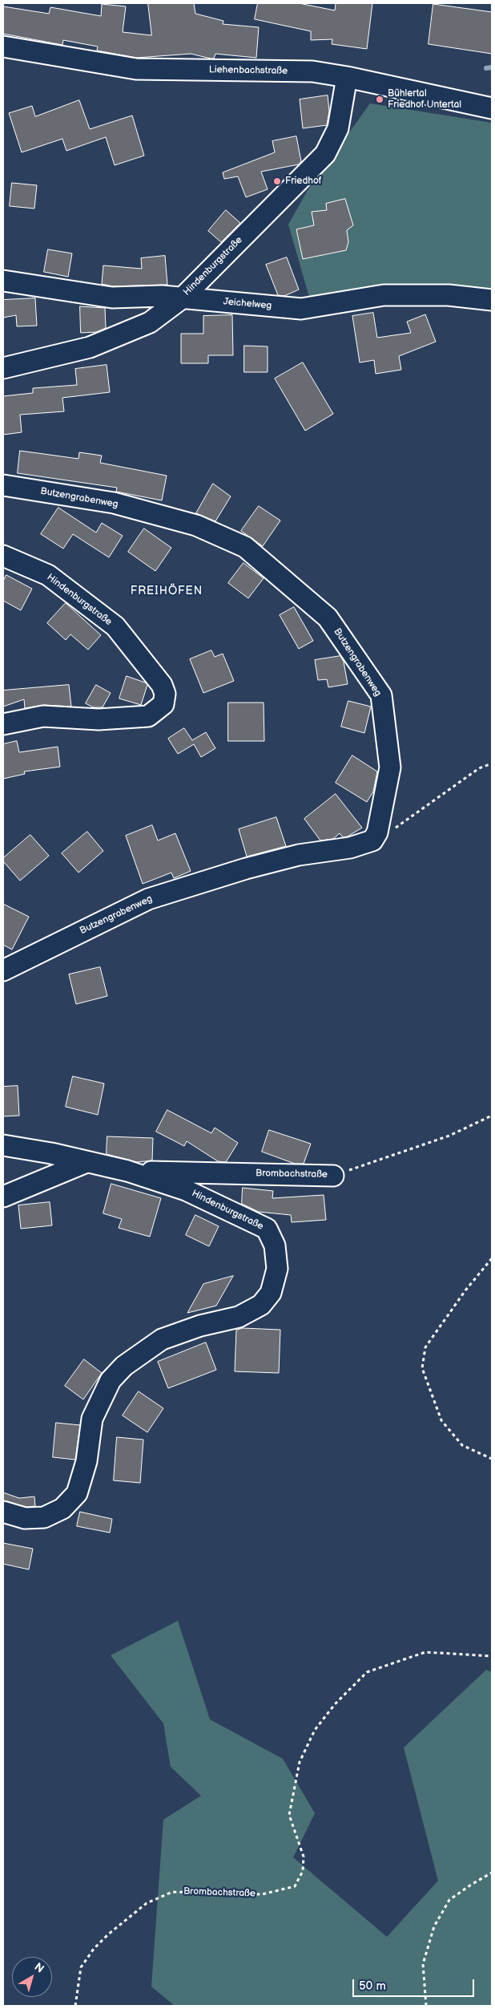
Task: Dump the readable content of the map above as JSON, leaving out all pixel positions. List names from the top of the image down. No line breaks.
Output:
{"streets":{"street":["Liehenbachstraße","Hindenburgstraße","Jeichelweg","Butzengrabenweg","Brombachstraße"]},"crossings":[["Liehenbachstraße","Hindenburgstraße"],["Hindenburgstraße","Jeichelweg"],["Hindenburgstraße","Brombachstraße"]],"districts":["FREIHÖFEN"],"places":["Bühlertal Friedhof Untertal","Friedhof"],"scale_bar":"50 m","north":"top right"}
